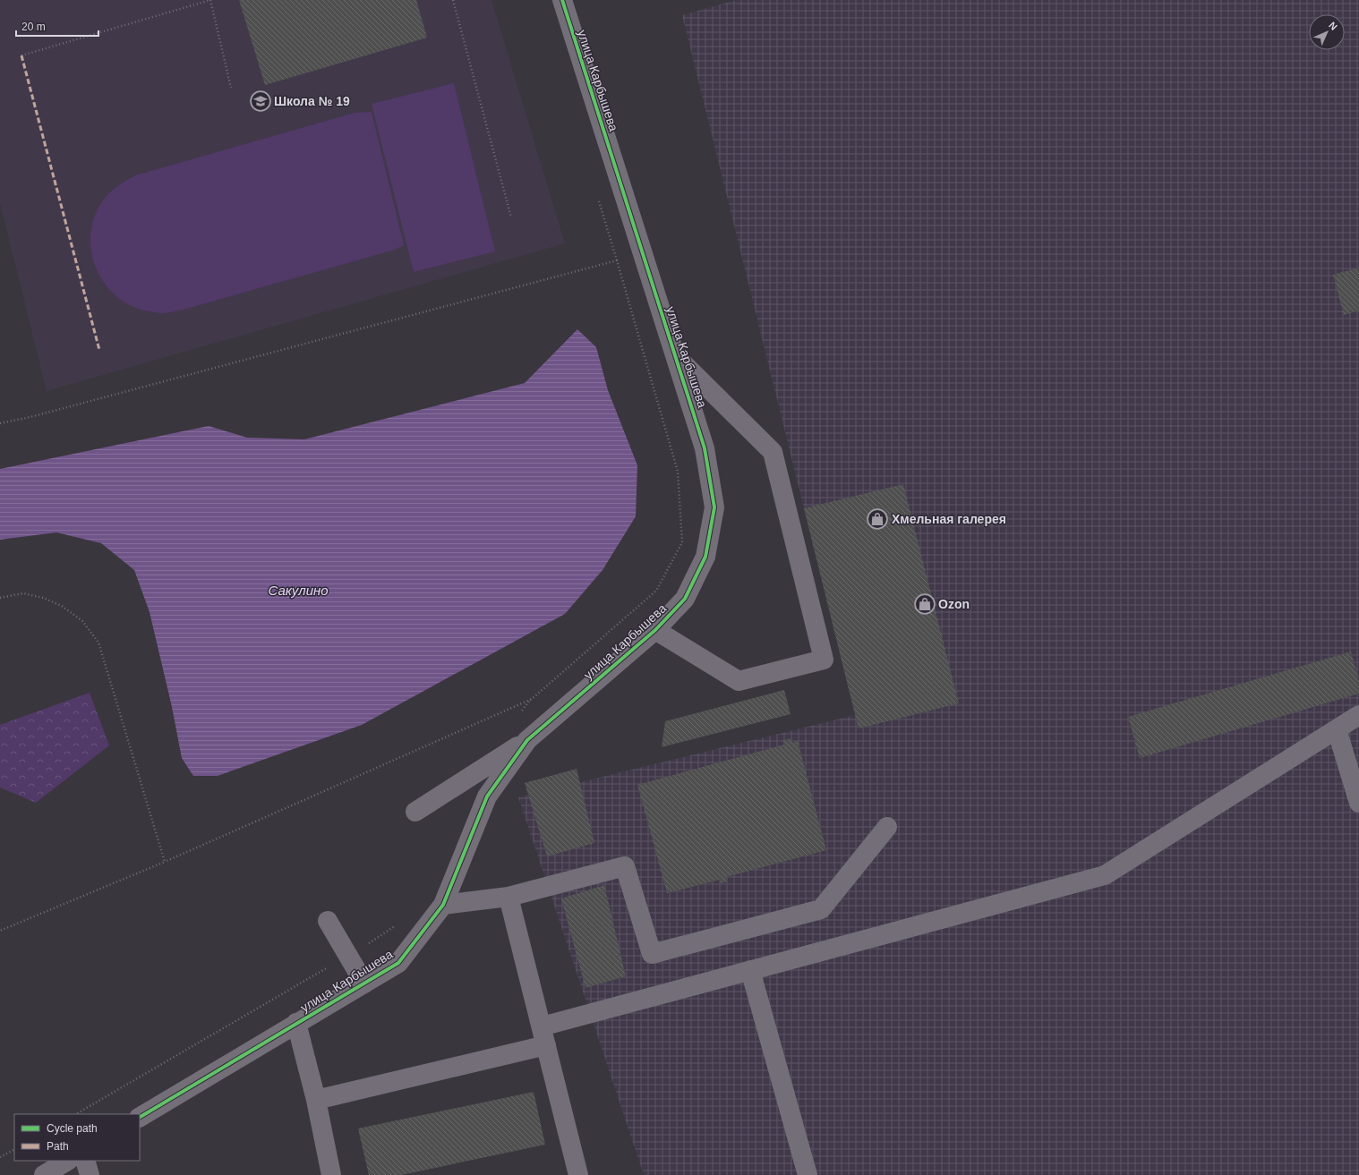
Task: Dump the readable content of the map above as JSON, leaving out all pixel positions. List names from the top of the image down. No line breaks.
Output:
{"streets":{"street":["улица Карбышева"]},"water":["Сакулино"],"places":{"school or university":["Школа № 19"],"shop":["Хмельная галерея","Ozon"]},"legend":["Cycle path","Path"],"scale_bar":"20 m","north":"top right"}
